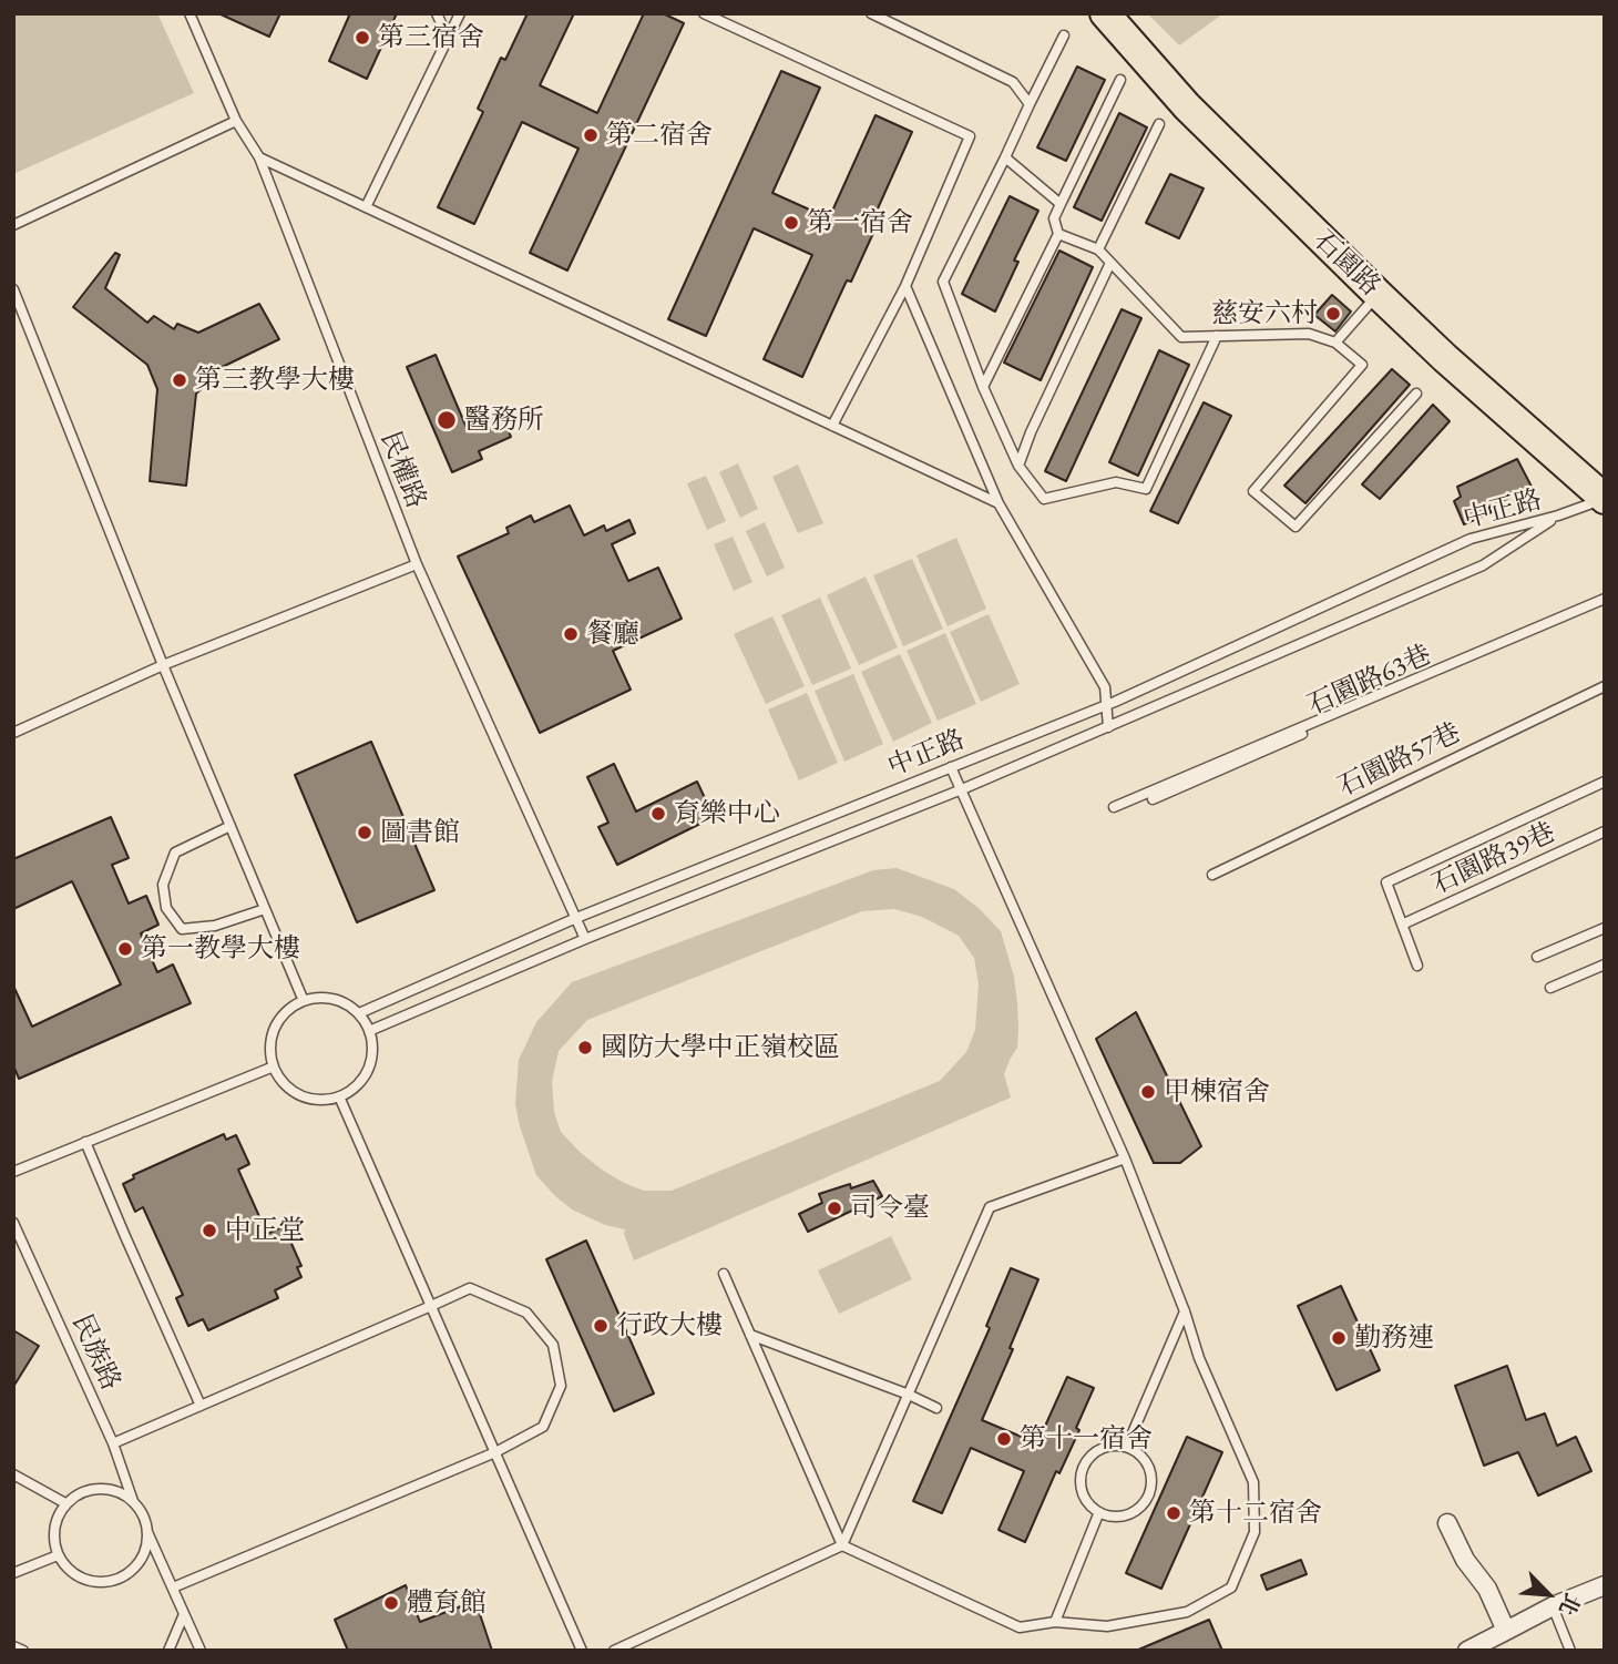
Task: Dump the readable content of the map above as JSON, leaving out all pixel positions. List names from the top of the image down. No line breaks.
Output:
{"streets":{"main road":["石園路"],"lane":["民權路","中正路","石園路63巷","石園路57巷","石園路39巷","民族路"]},"crossings":[["民權路","中正路"]],"places":["第三宿舍","第二宿舍","第一宿舍","慈安六村","第三教學大樓","醫務所","餐廳","育樂中心","圖書館","第一教學大樓","國防大學中正嶺校區","甲棟宿舍","司令臺","中正堂","行政大樓","勤務連","第十一宿舍","第十二宿舍","體育館"],"north":"bottom right"}
